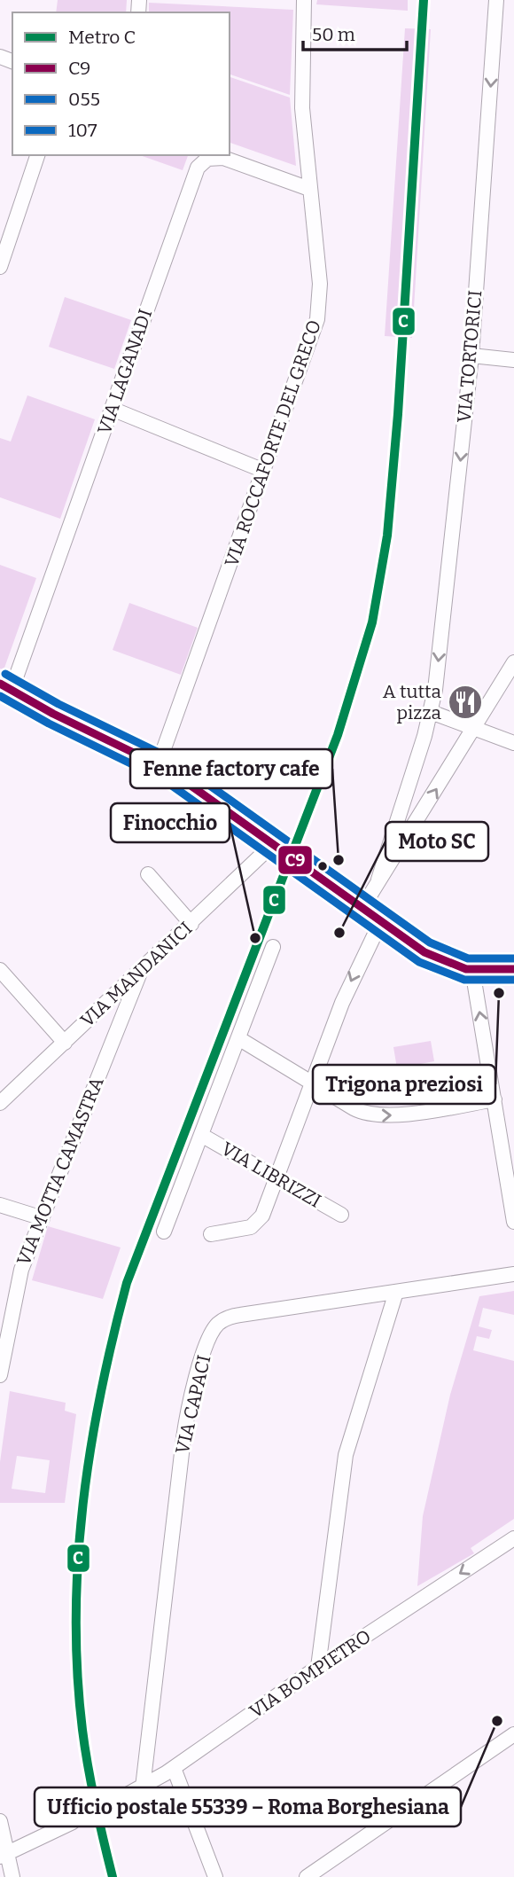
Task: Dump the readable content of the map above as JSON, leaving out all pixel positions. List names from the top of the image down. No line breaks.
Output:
{"streets":{"street":["VIA TORTORICI","VIA LAGANADI","VIA ROCCAFORTE DEL GRECO","VIA MANDANICI","VIA MOTTA CAMASTRA","VIA LIBRIZZI","VIA CAPACI","VIA BOMPIETRO"]},"crossings":[["VIA LAGANADI","VIA ROCCAFORTE DEL GRECO"],["VIA MANDANICI","VIA MOTTA CAMASTRA"],["VIA CAPACI","VIA BOMPIETRO"]],"one_way":["VIA TORTORICI","VIA BOMPIETRO"],"places":{"restaurant":["A tutta pizza"],"other":["Fenne factory cafe","Moto SC","Finocchio","Trigona preziosi","Ufficio postale 55339 – Roma Borghesiana"]},"lines":["metro line C","transit line 107","transit line C9","transit line 055"],"legend":["Metro C","C9","055","107"],"scale_bar":"50 m"}
